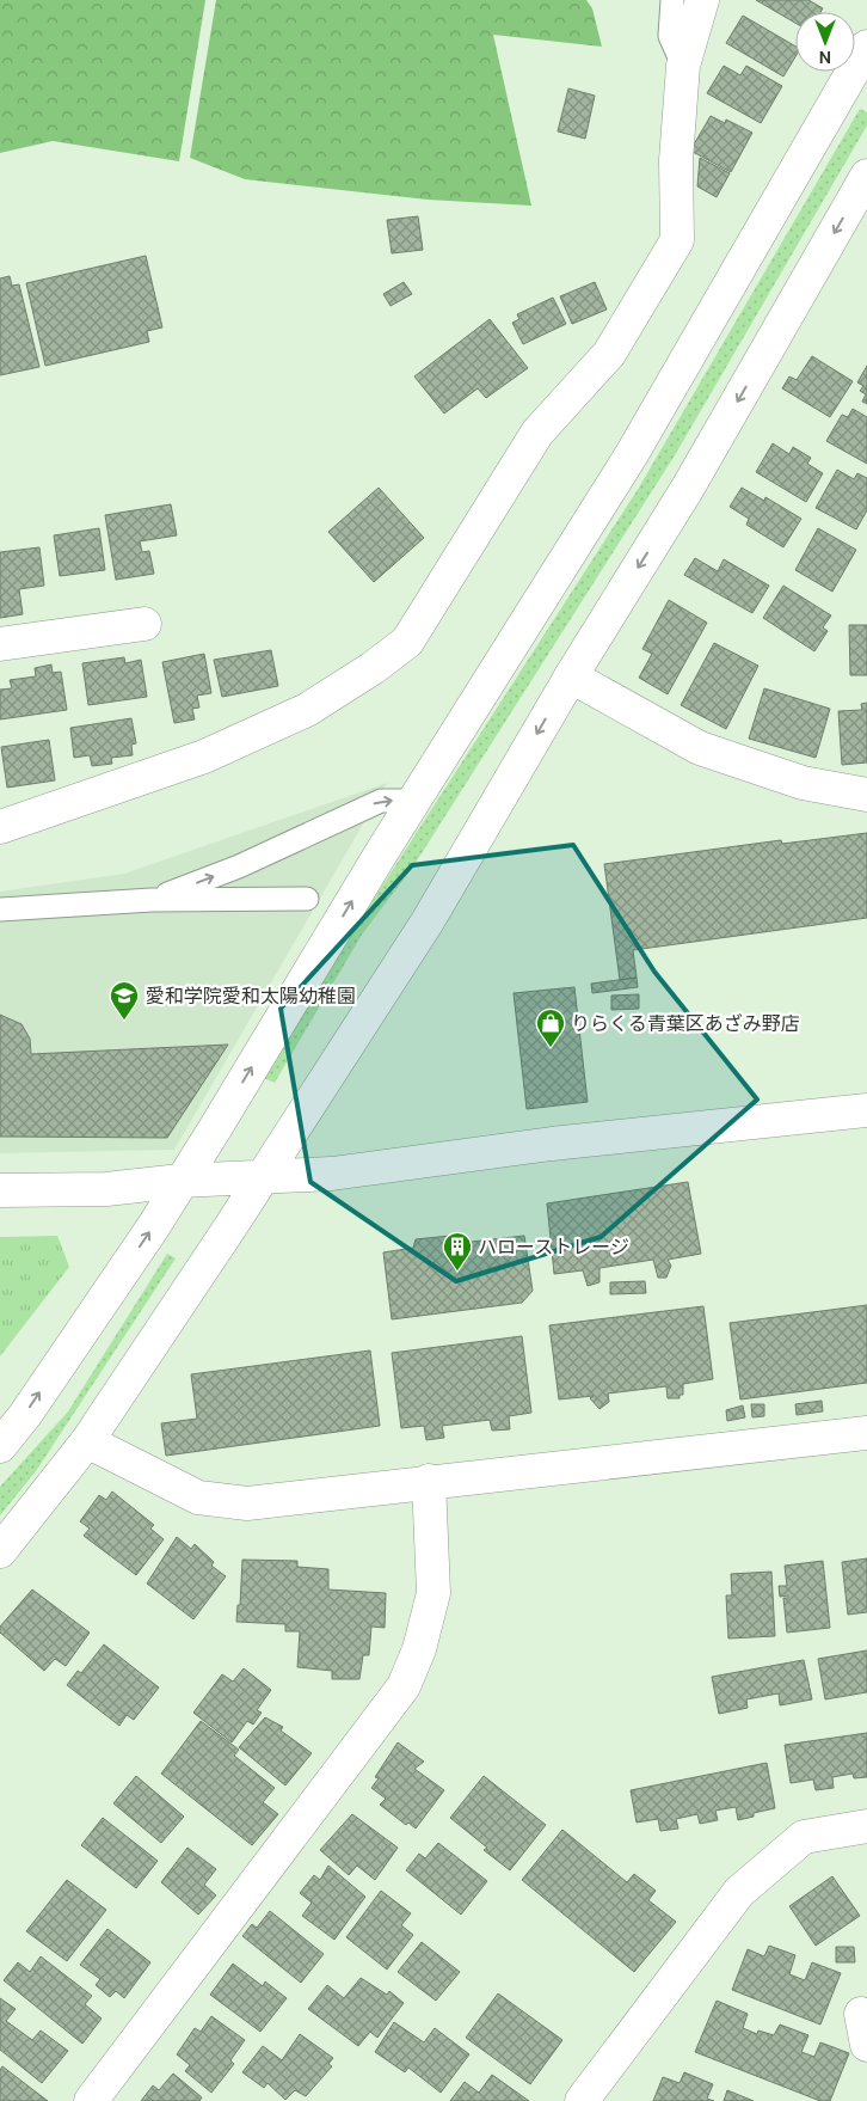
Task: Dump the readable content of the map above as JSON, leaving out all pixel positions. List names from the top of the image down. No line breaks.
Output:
{"places":{"school or university":["愛和学院愛和太陽幼稚園"],"shop":["りらくる青葉区あざみ野店"],"building":["ハローストレージ"]},"north":"bottom"}
